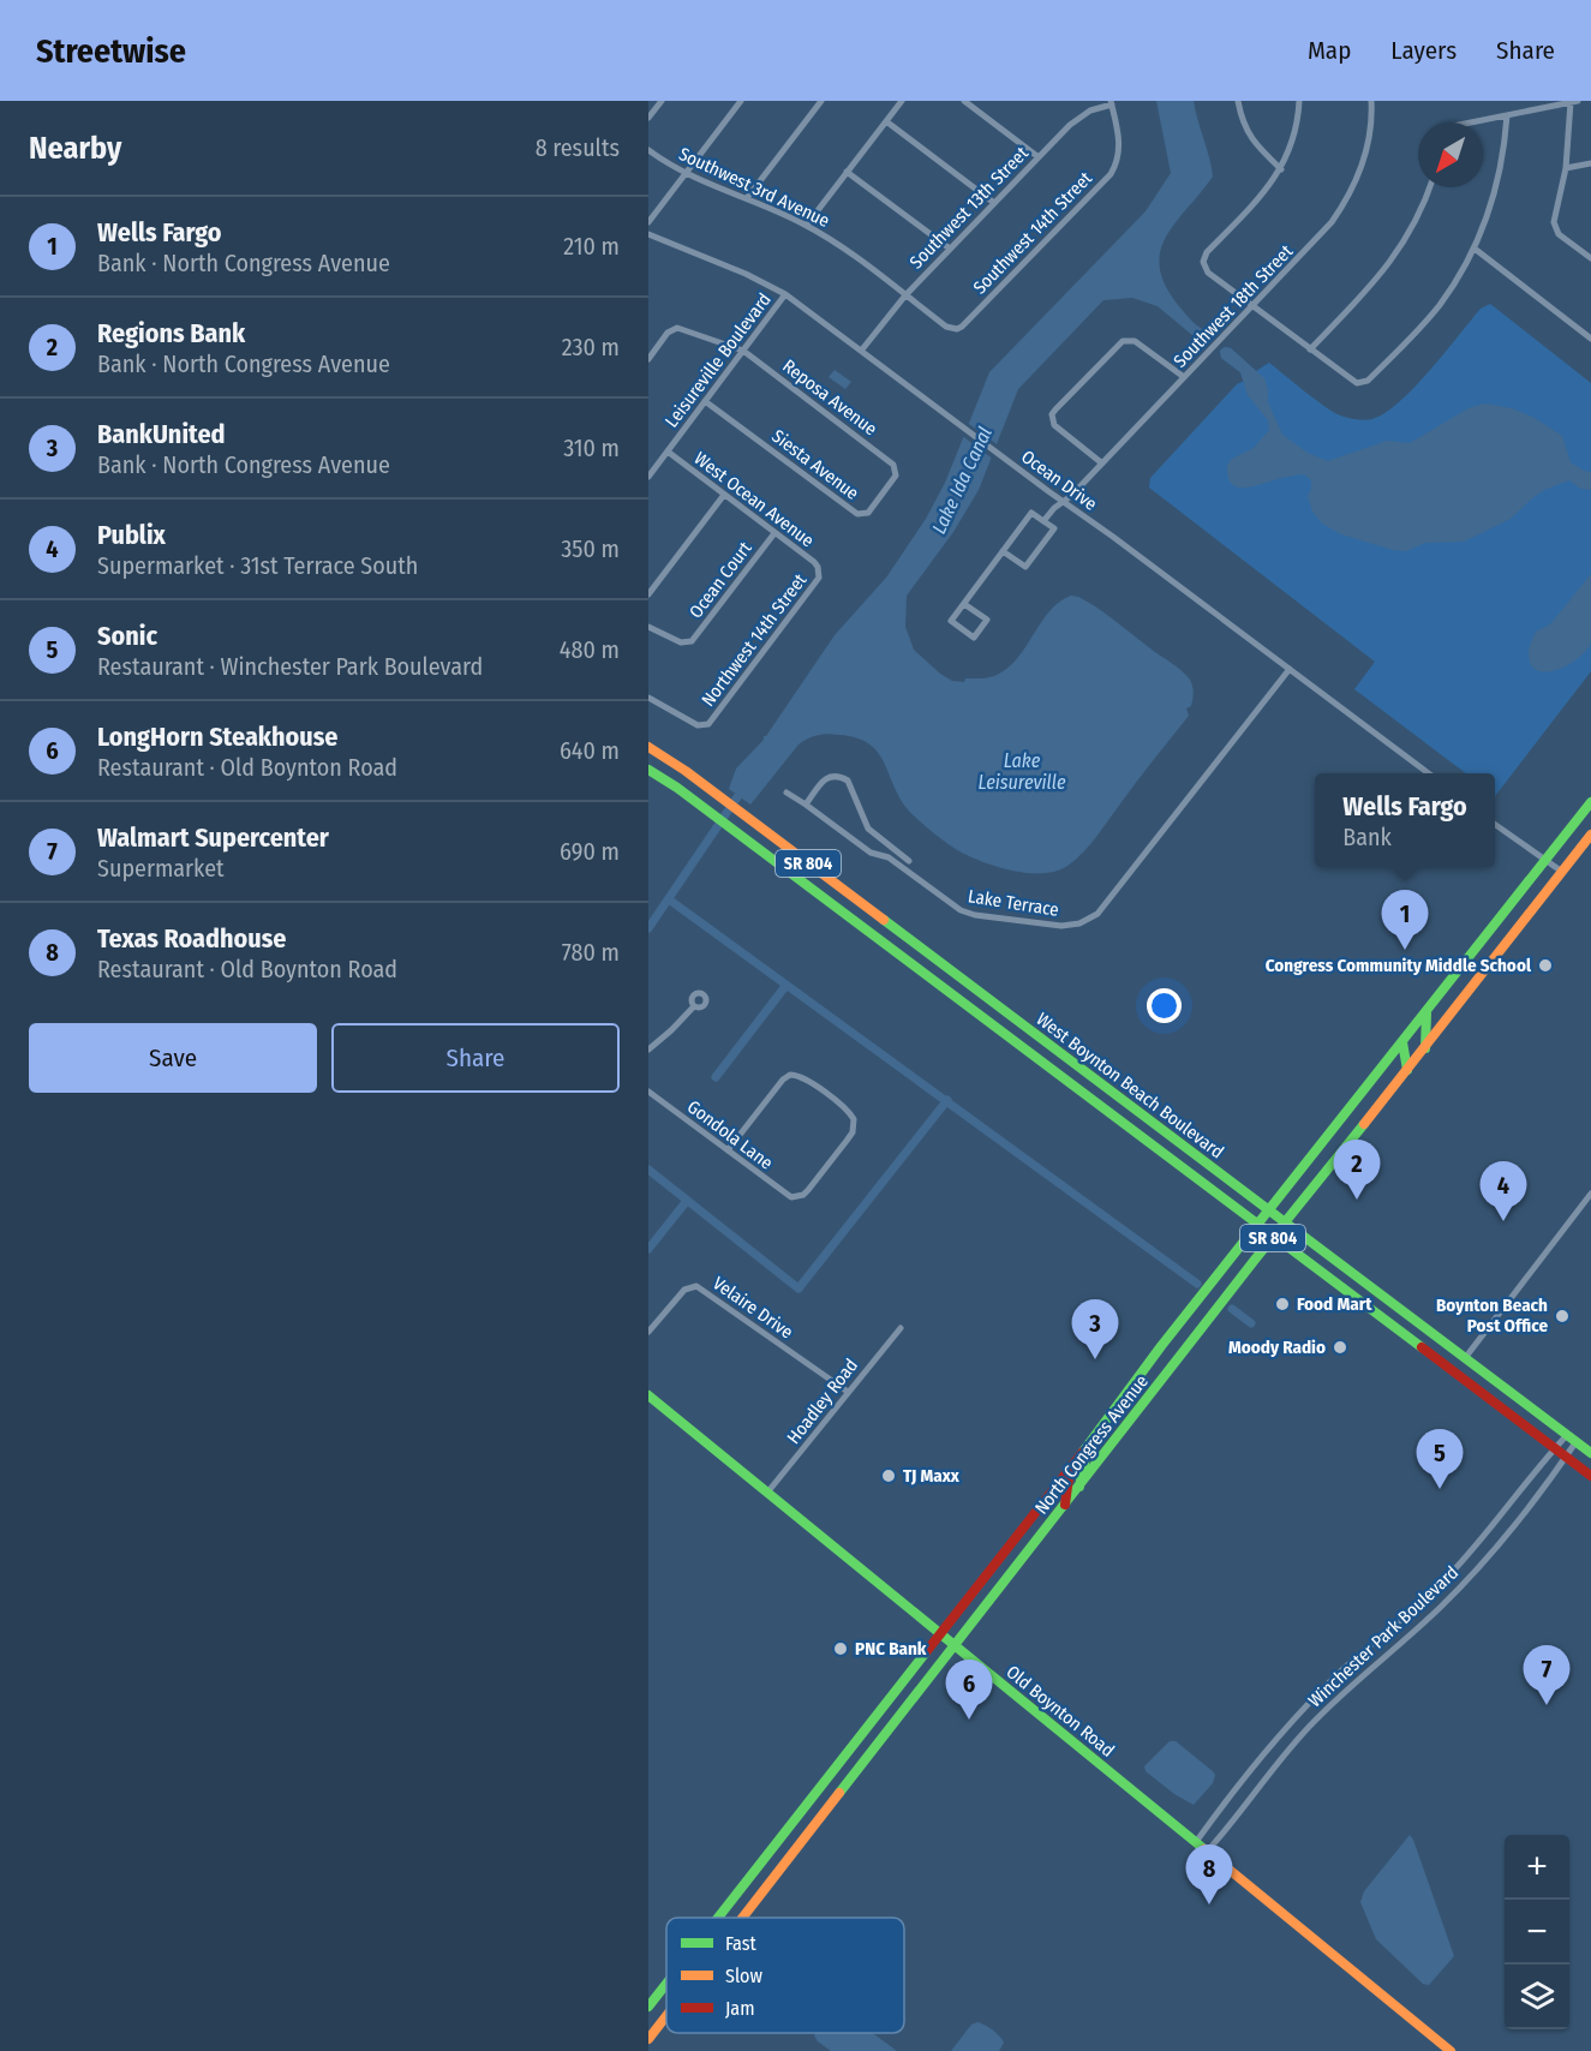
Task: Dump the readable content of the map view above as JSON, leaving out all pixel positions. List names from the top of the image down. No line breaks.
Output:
{"streets":{"main road":["SR 804","West Boynton Beach Boulevard","North Congress Avenue","Old Boynton Road"],"street":["Southwest 3rd Avenue","Southwest 13th Street","Southwest 14th Street","Southwest 18th Street","Leisureville Boulevard","Reposa Avenue","Siesta Avenue","Ocean Drive","West Ocean Avenue","Ocean Court","Northwest 14th Street","Lake Terrace","Gondola Lane","Velaire Drive","Hoadley Road","Winchester Park Boulevard"]},"crossings":[["Southwest 3rd Avenue","Southwest 13th Street"],["Southwest 3rd Avenue","Southwest 14th Street"],["Southwest 13th Street","Southwest 14th Street"],["Southwest 13th Street","Ocean Drive"],["Southwest 18th Street","Ocean Drive"],["Leisureville Boulevard","Reposa Avenue"],["Leisureville Boulevard","Siesta Avenue"],["Leisureville Boulevard","Ocean Drive"],["Leisureville Boulevard","West Ocean Avenue"],["Reposa Avenue","Siesta Avenue"],["Ocean Drive","Lake Terrace"],["West Ocean Avenue","Ocean Court"],["West Ocean Avenue","Northwest 14th Street"],["West Boynton Beach Boulevard","North Congress Avenue"],["West Boynton Beach Boulevard","Winchester Park Boulevard"],["Velaire Drive","Hoadley Road"],["Hoadley Road","Old Boynton Road"],["North Congress Avenue","Old Boynton Road"],["Winchester Park Boulevard","Old Boynton Road"]],"water":["Lake Ida Canal","Lake Leisureville"],"places":["Congress Community Middle School","Food Mart","Boynton Beach Post Office","Moody Radio","TJ Maxx","PNC Bank"],"legend":["Fast","Slow","Jam"],"north":"bottom left","page":{"header":"Streetwise","nav":["Map","Layers","Share"],"heading":["Nearby","8 results"],"list":[{"mark":"1","name":"Wells Fargo","note":"Bank · North Congress Avenue","value":"210 m"},{"mark":"2","name":"Regions Bank","note":"Bank · North Congress Avenue","value":"230 m"},{"mark":"3","name":"BankUnited","note":"Bank · North Congress Avenue","value":"310 m"},{"mark":"4","name":"Publix","note":"Supermarket · 31st Terrace South","value":"350 m"},{"mark":"5","name":"Sonic","note":"Restaurant · Winchester Park Boulevard","value":"480 m"},{"mark":"6","name":"LongHorn Steakhouse","note":"Restaurant · Old Boynton Road","value":"640 m"},{"mark":"7","name":"Walmart Supercenter","note":"Supermarket","value":"690 m"},{"mark":"8","name":"Texas Roadhouse","note":"Restaurant · Old Boynton Road","value":"780 m"}],"popup":["Wells Fargo","Bank"],"pins":["1","2","4","3","5","7","6","8"],"buttons":["Save","Share"],"map_buttons":["+","−"]}}
